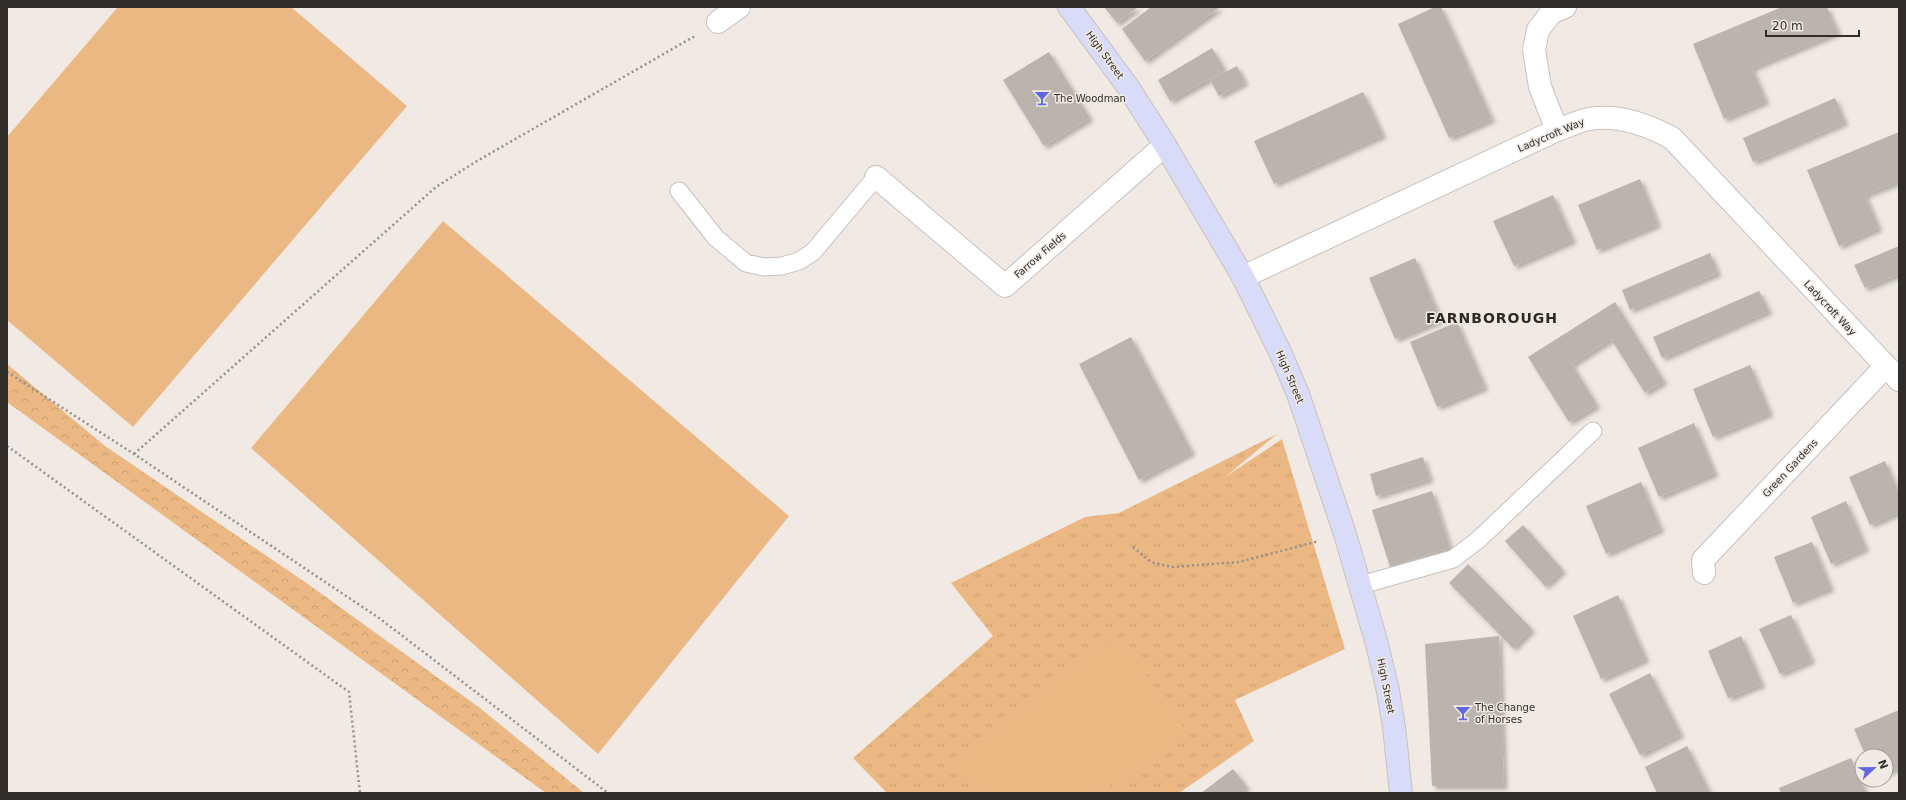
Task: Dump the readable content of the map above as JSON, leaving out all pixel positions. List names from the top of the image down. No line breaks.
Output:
{"streets":{"main road":["High Street"],"street":["Ladycroft Way","Farrow Fields","Green Gardens"]},"crossings":[["High Street","Ladycroft Way"],["High Street","Farrow Fields"],["Ladycroft Way","Green Gardens"]],"districts":["FARNBOROUGH"],"places":{"bar":["The Woodman","The Change of Horses"]},"scale_bar":"20 m","north":"right"}
